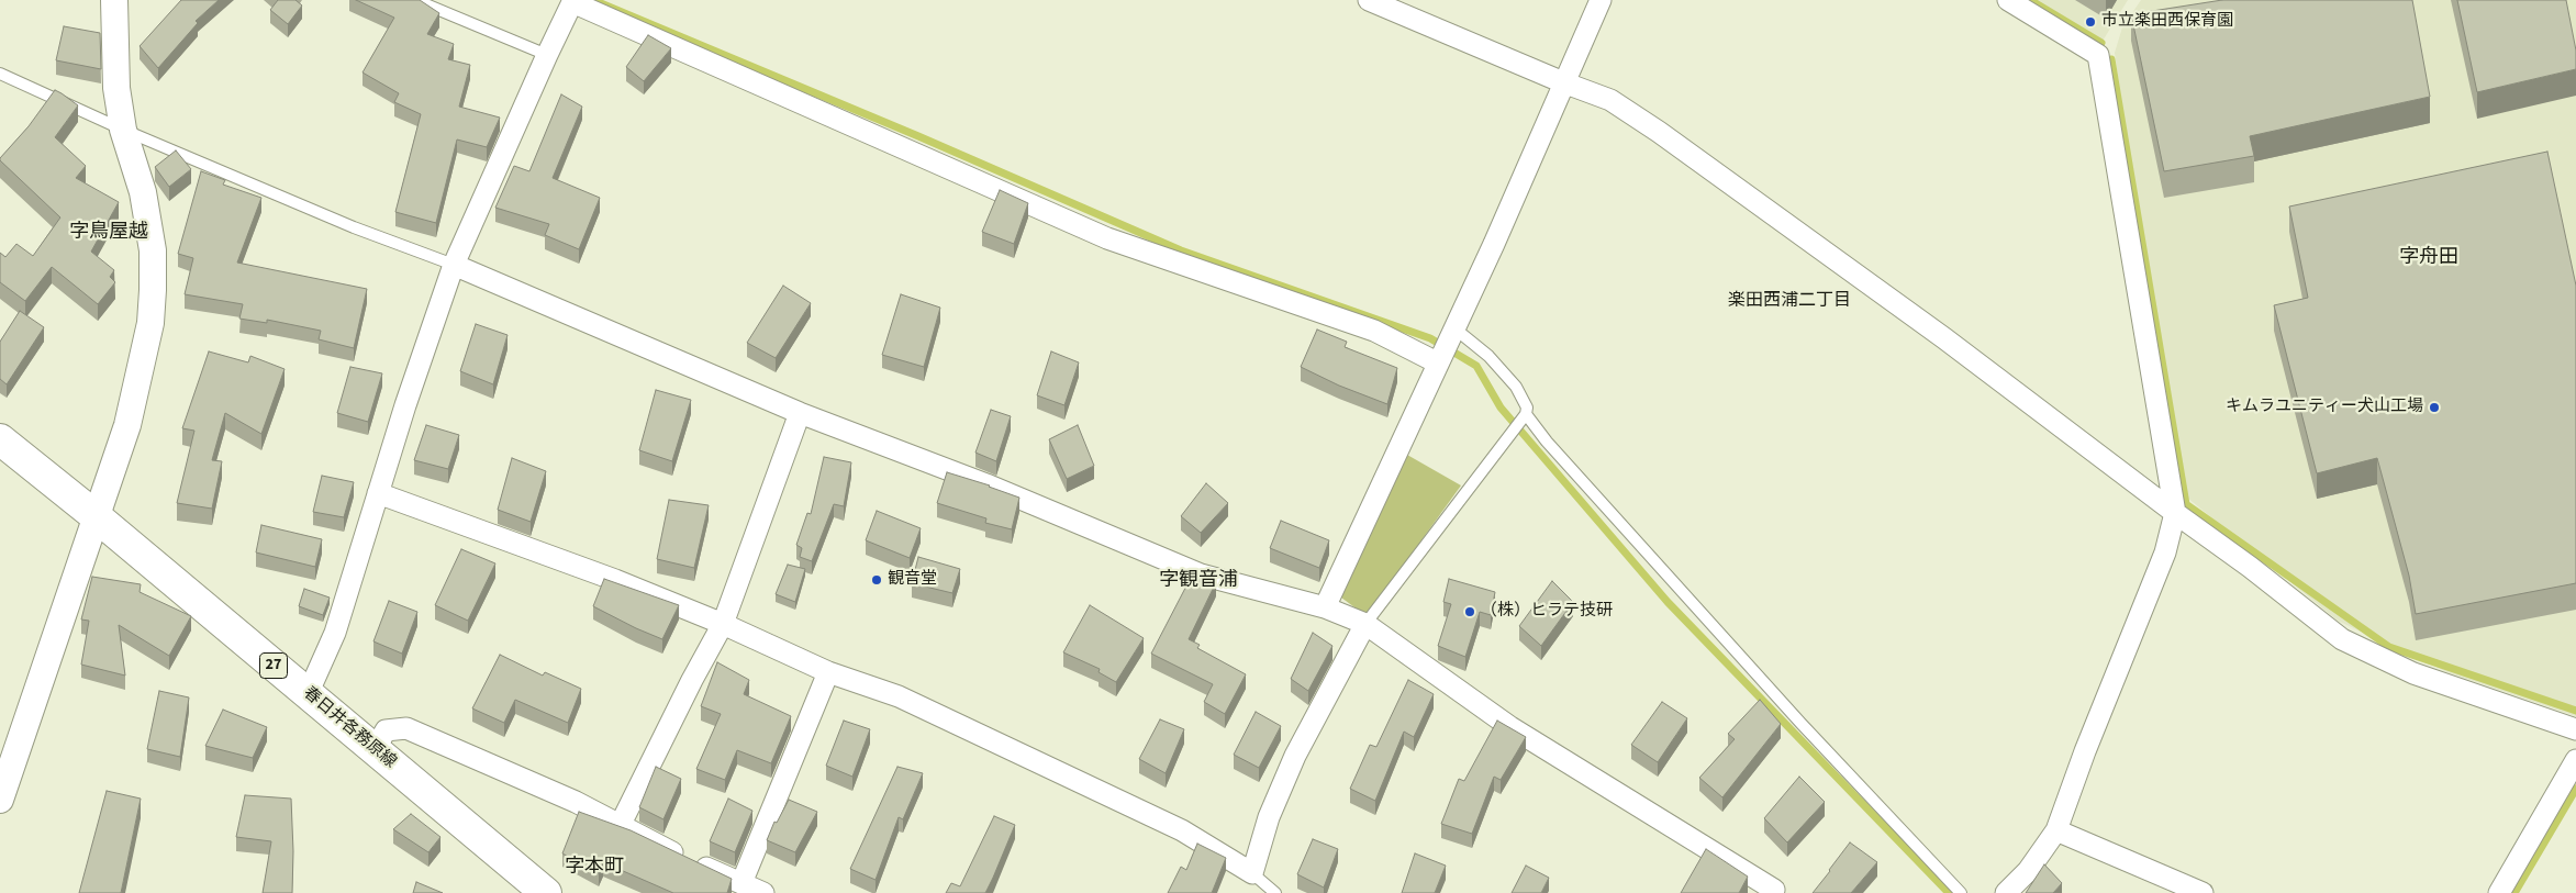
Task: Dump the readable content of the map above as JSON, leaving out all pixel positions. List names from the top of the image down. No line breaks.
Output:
{"streets":{"main road":["27","春日井各務原線"]},"districts":["字鳥屋越","字舟田","楽田西浦二丁目","字観音浦","字本町"],"places":["市立楽田西保育園","キムラユニティー犬山工場","観音堂","（株）ヒラテ技研"]}
